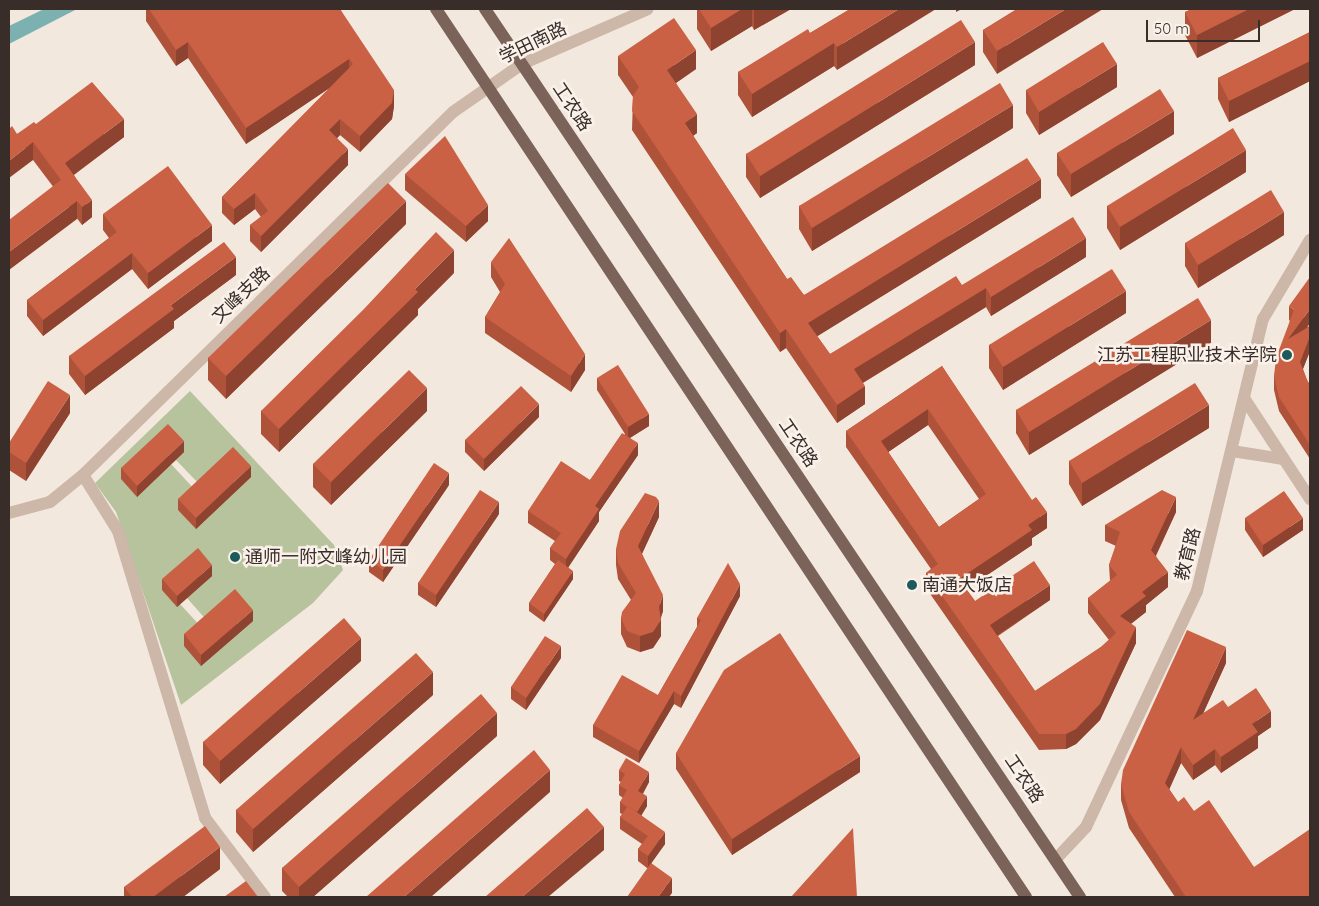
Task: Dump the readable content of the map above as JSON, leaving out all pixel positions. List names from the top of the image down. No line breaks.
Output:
{"streets":{"main road":["工农路"],"street":["学田南路","文峰支路","教育路"]},"crossings":[["学田南路","工农路"],["学田南路","文峰支路"],["工农路","教育路"]],"places":["江苏工程职业技术学院","通师一附文峰幼儿园","南通大饭店"],"scale_bar":"50 m"}
